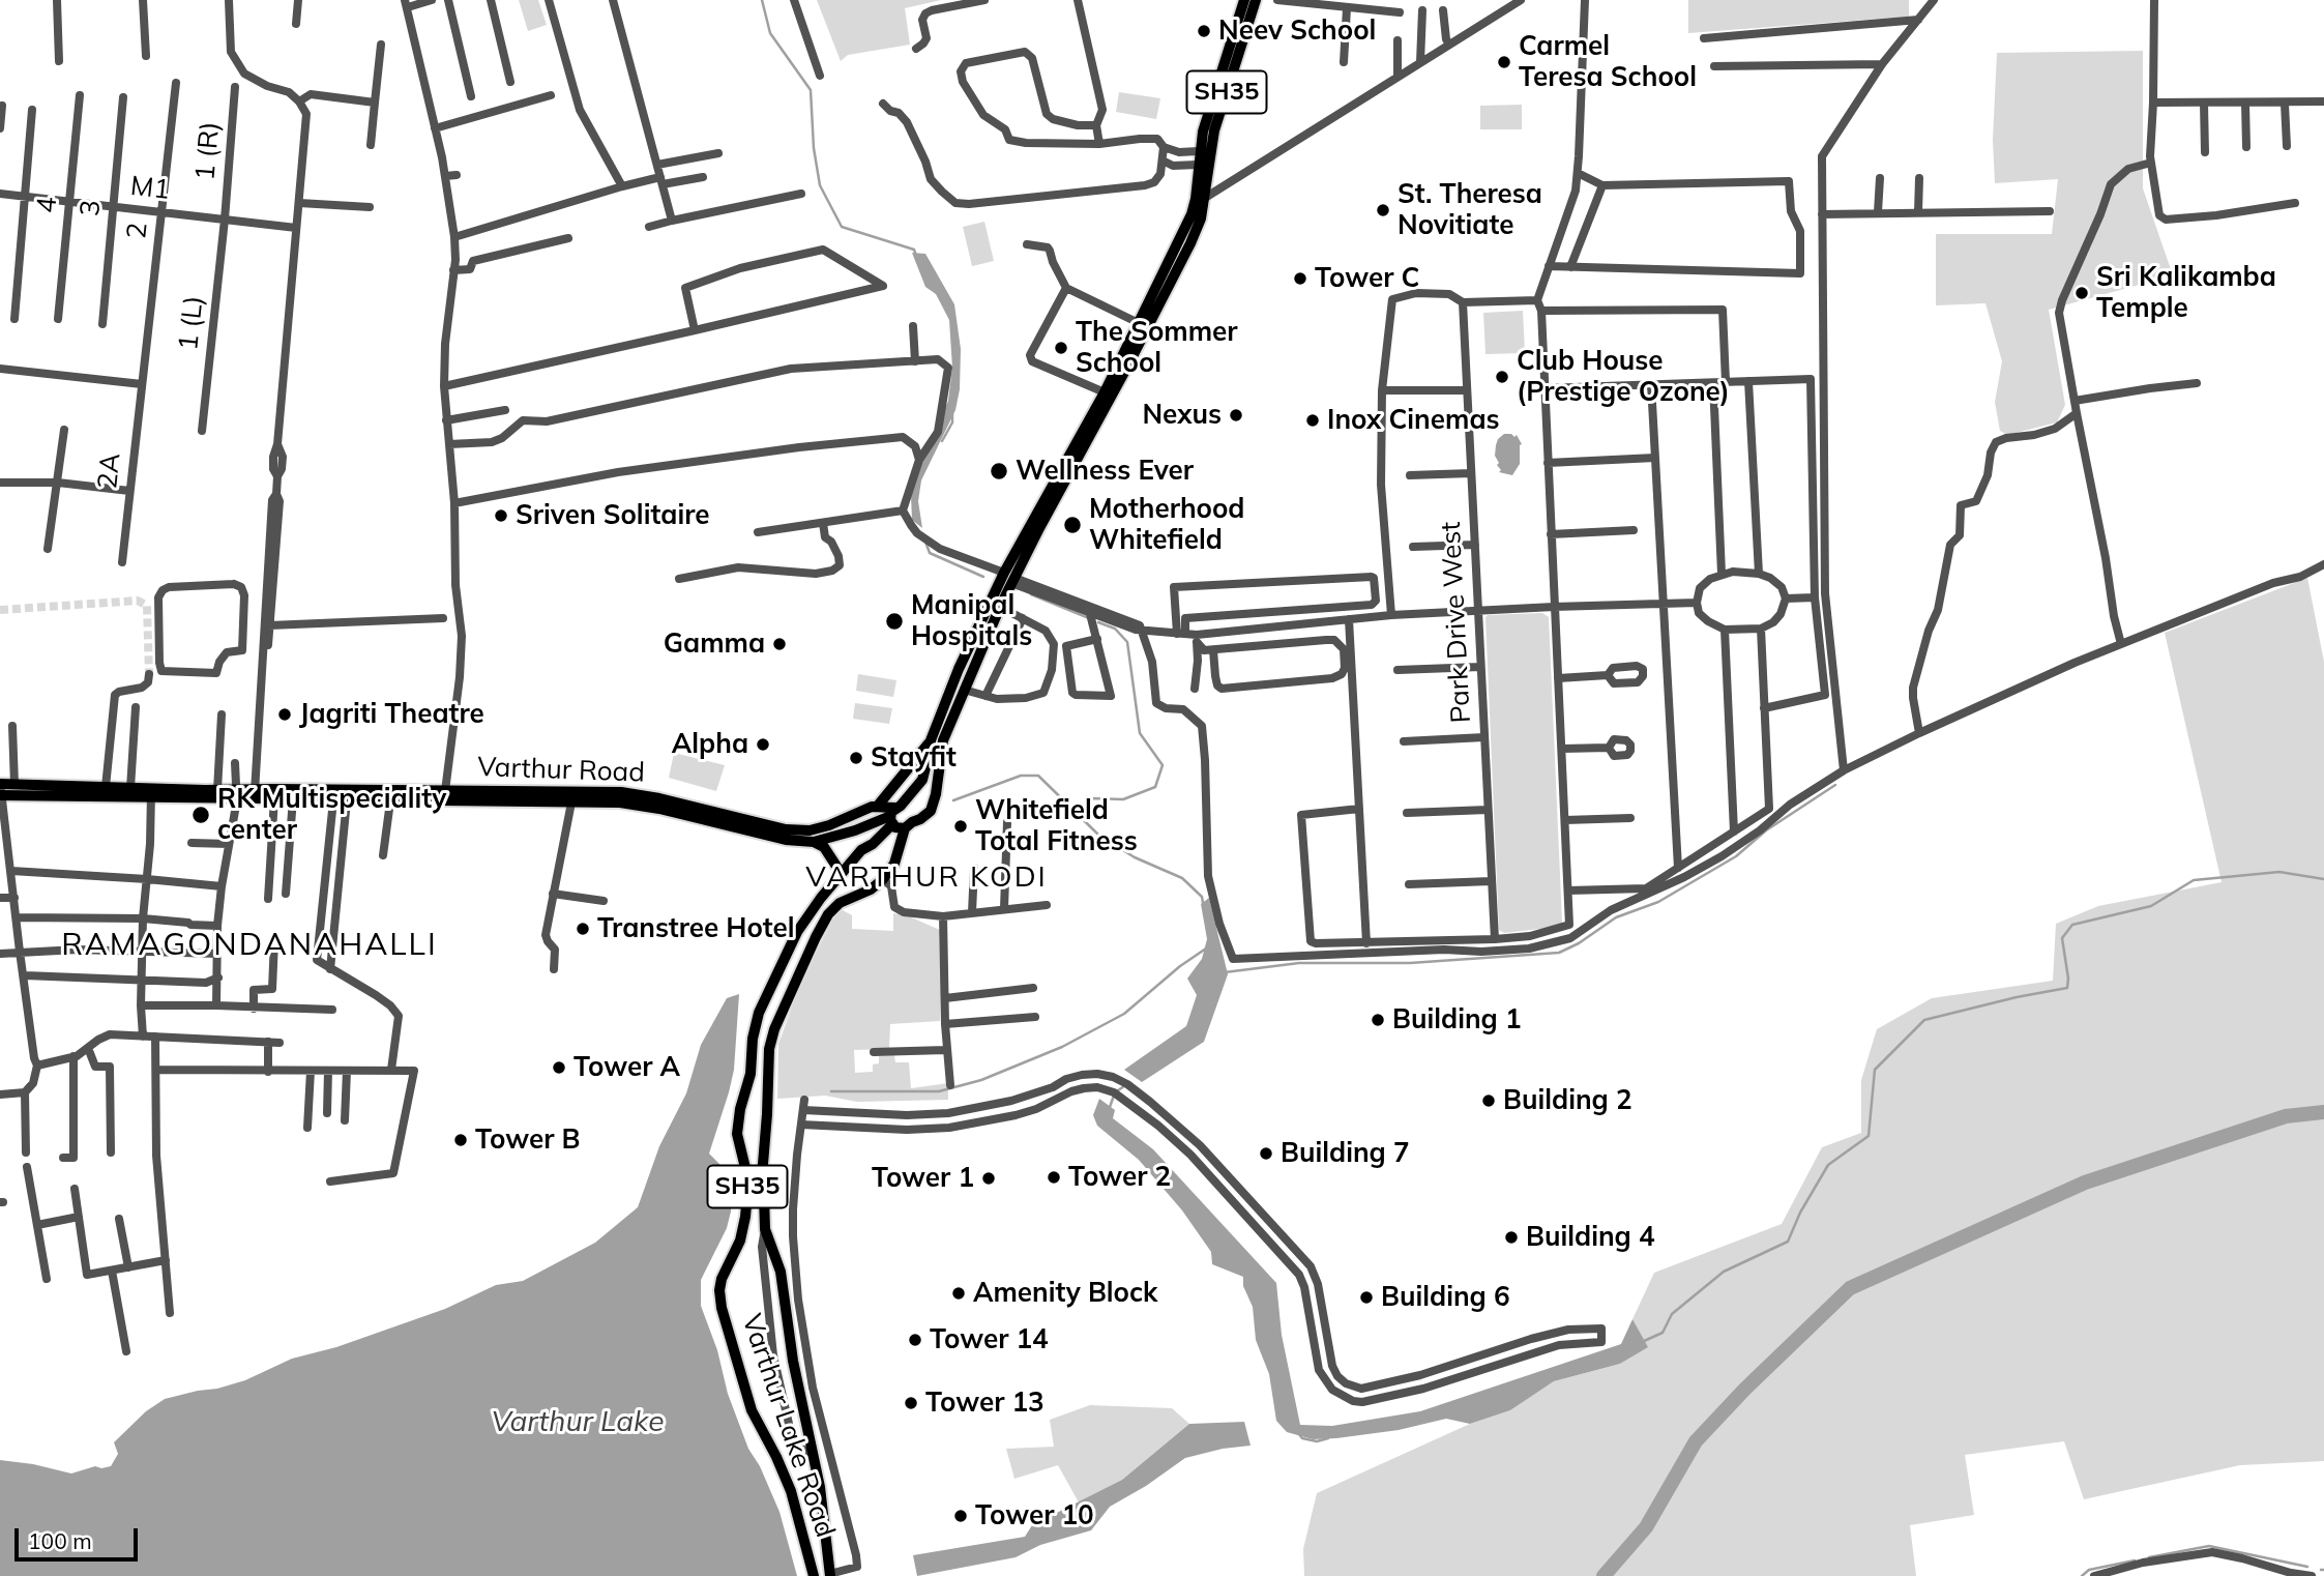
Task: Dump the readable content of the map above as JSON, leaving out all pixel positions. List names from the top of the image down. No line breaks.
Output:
{"streets":{"main road":["SH35","Varthur Road","Varthur Lake Road"],"street":["1 (R)","M1","4","3","2","1 (L)","2A","Park Drive West"]},"crossings":[["SH35","Varthur Road"],["SH35","Varthur Lake Road"],["1 (R)","M1"],["1 (R)","1 (L)"],["M1","4"],["M1","3"],["M1","2"],["M1","1 (L)"],["2","2A"],["Varthur Road","Varthur Lake Road"]],"districts":["VARTHUR KODI","RAMAGONDANAHALLI"],"water":["Varthur Lake"],"places":["Neev School","Carmel Teresa School","St. Theresa Novitiate","Tower C","Sri Kalikamba Temple","The Sommer School","Club House (Prestige Ozone)","Nexus","Inox Cinemas","Wellness Ever","Sriven Solitaire","Motherhood Whitefield","Manipal Hospitals","Gamma","Jagriti Theatre","Alpha","Stayfit","RK Multispeciality center","Whitefield Total Fitness","Transtree Hotel","Building 1","Tower A","Building 2","Tower B","Building 7","Tower 2","Tower 1","Building 4","Amenity Block","Building 6","Tower 14","Tower 13","Tower 10"],"scale_bar":"100 m"}
